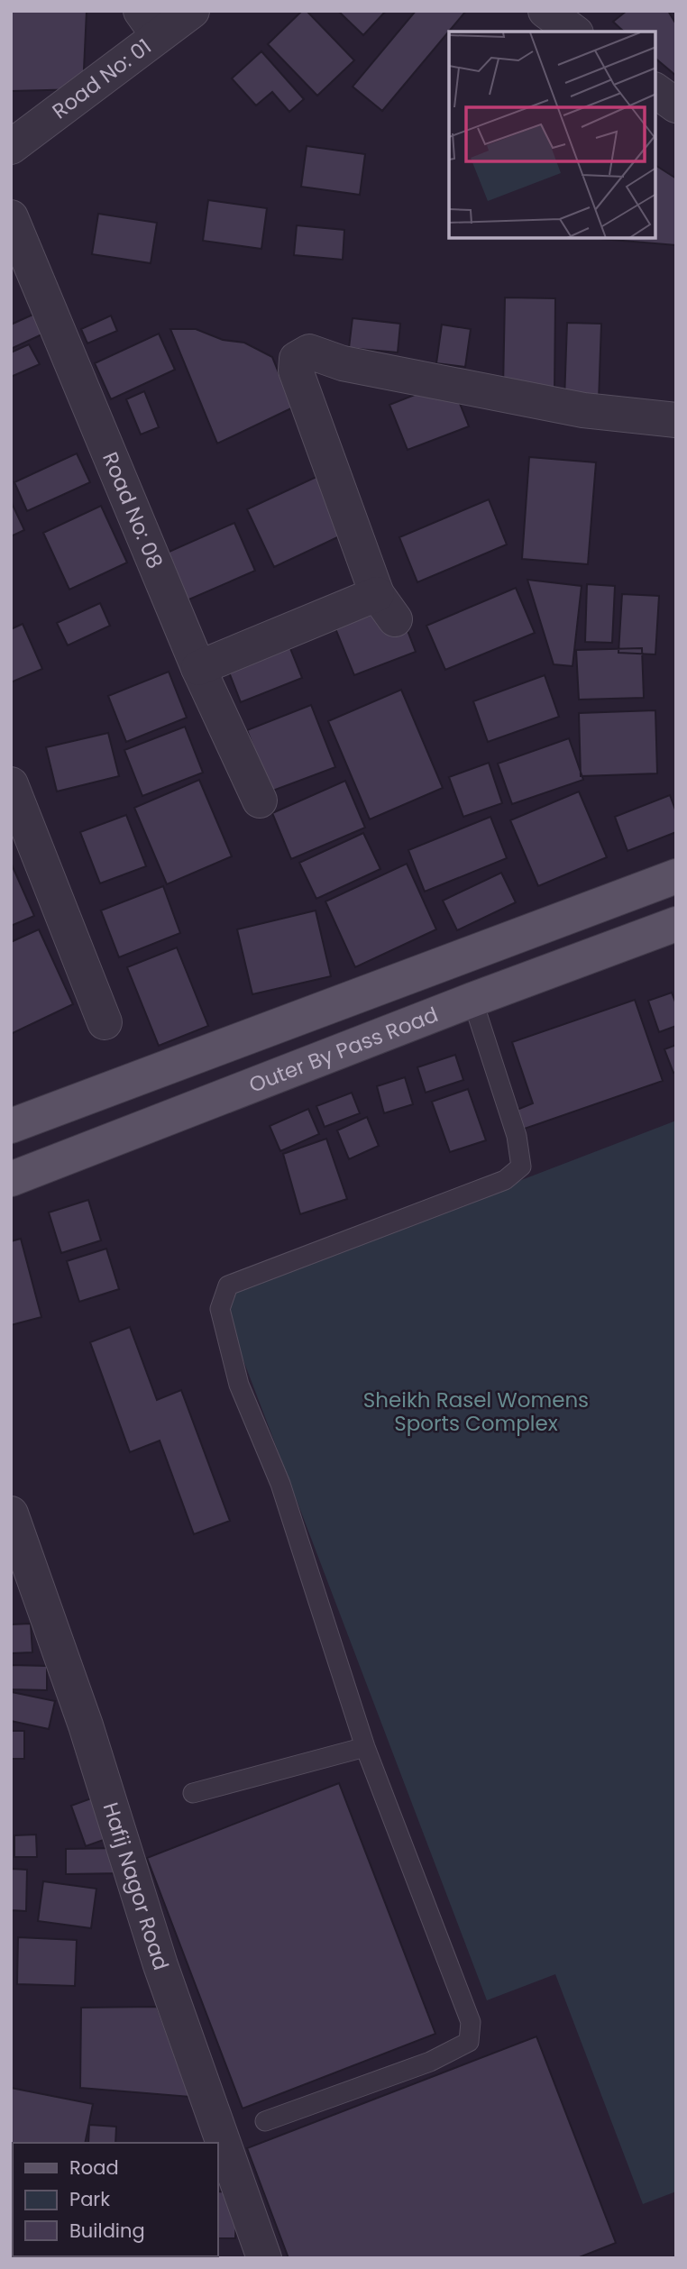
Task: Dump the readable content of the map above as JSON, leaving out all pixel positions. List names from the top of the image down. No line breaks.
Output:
{"streets":{"main road":["Outer By Pass Road"],"street":["Road No: 01","Road No: 08","Hafij Nagor Road"]},"parks":["Sheikh Rasel Womens Sports Complex"],"legend":["Road","Park","Building"]}
